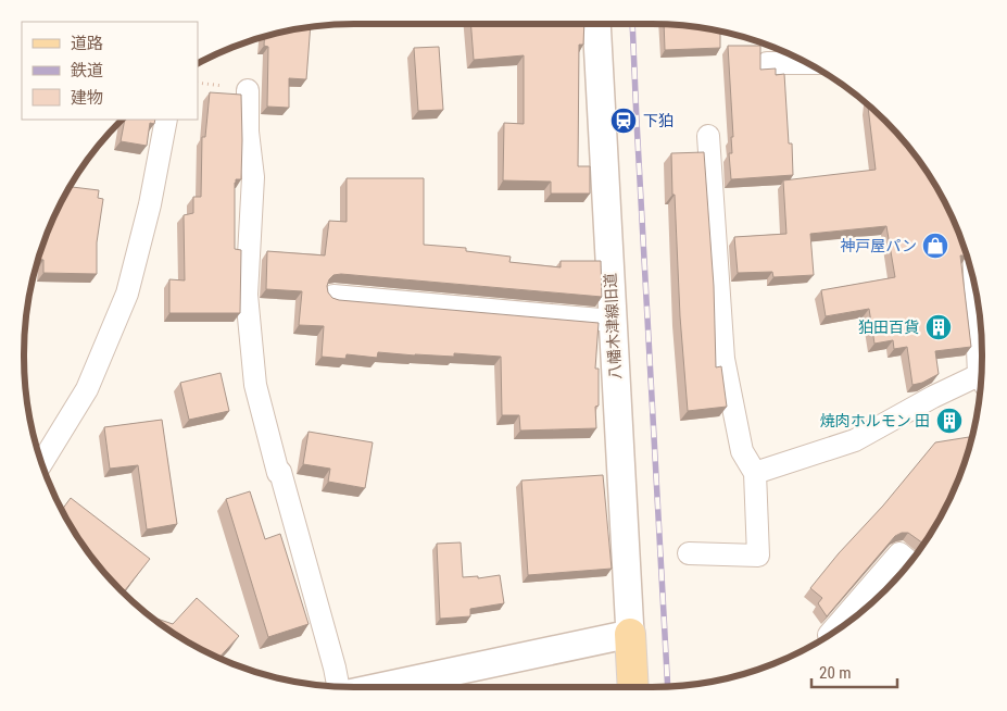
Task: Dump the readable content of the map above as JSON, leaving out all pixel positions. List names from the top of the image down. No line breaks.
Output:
{"streets":{"street":["八幡木津線旧道"]},"places":{"station":["下狛"],"shop":["神戸屋パン"],"building":["狛田百貨","焼肉ホルモン 田"]},"legend":["道路","鉄道","建物"],"scale_bar":"20 m"}
